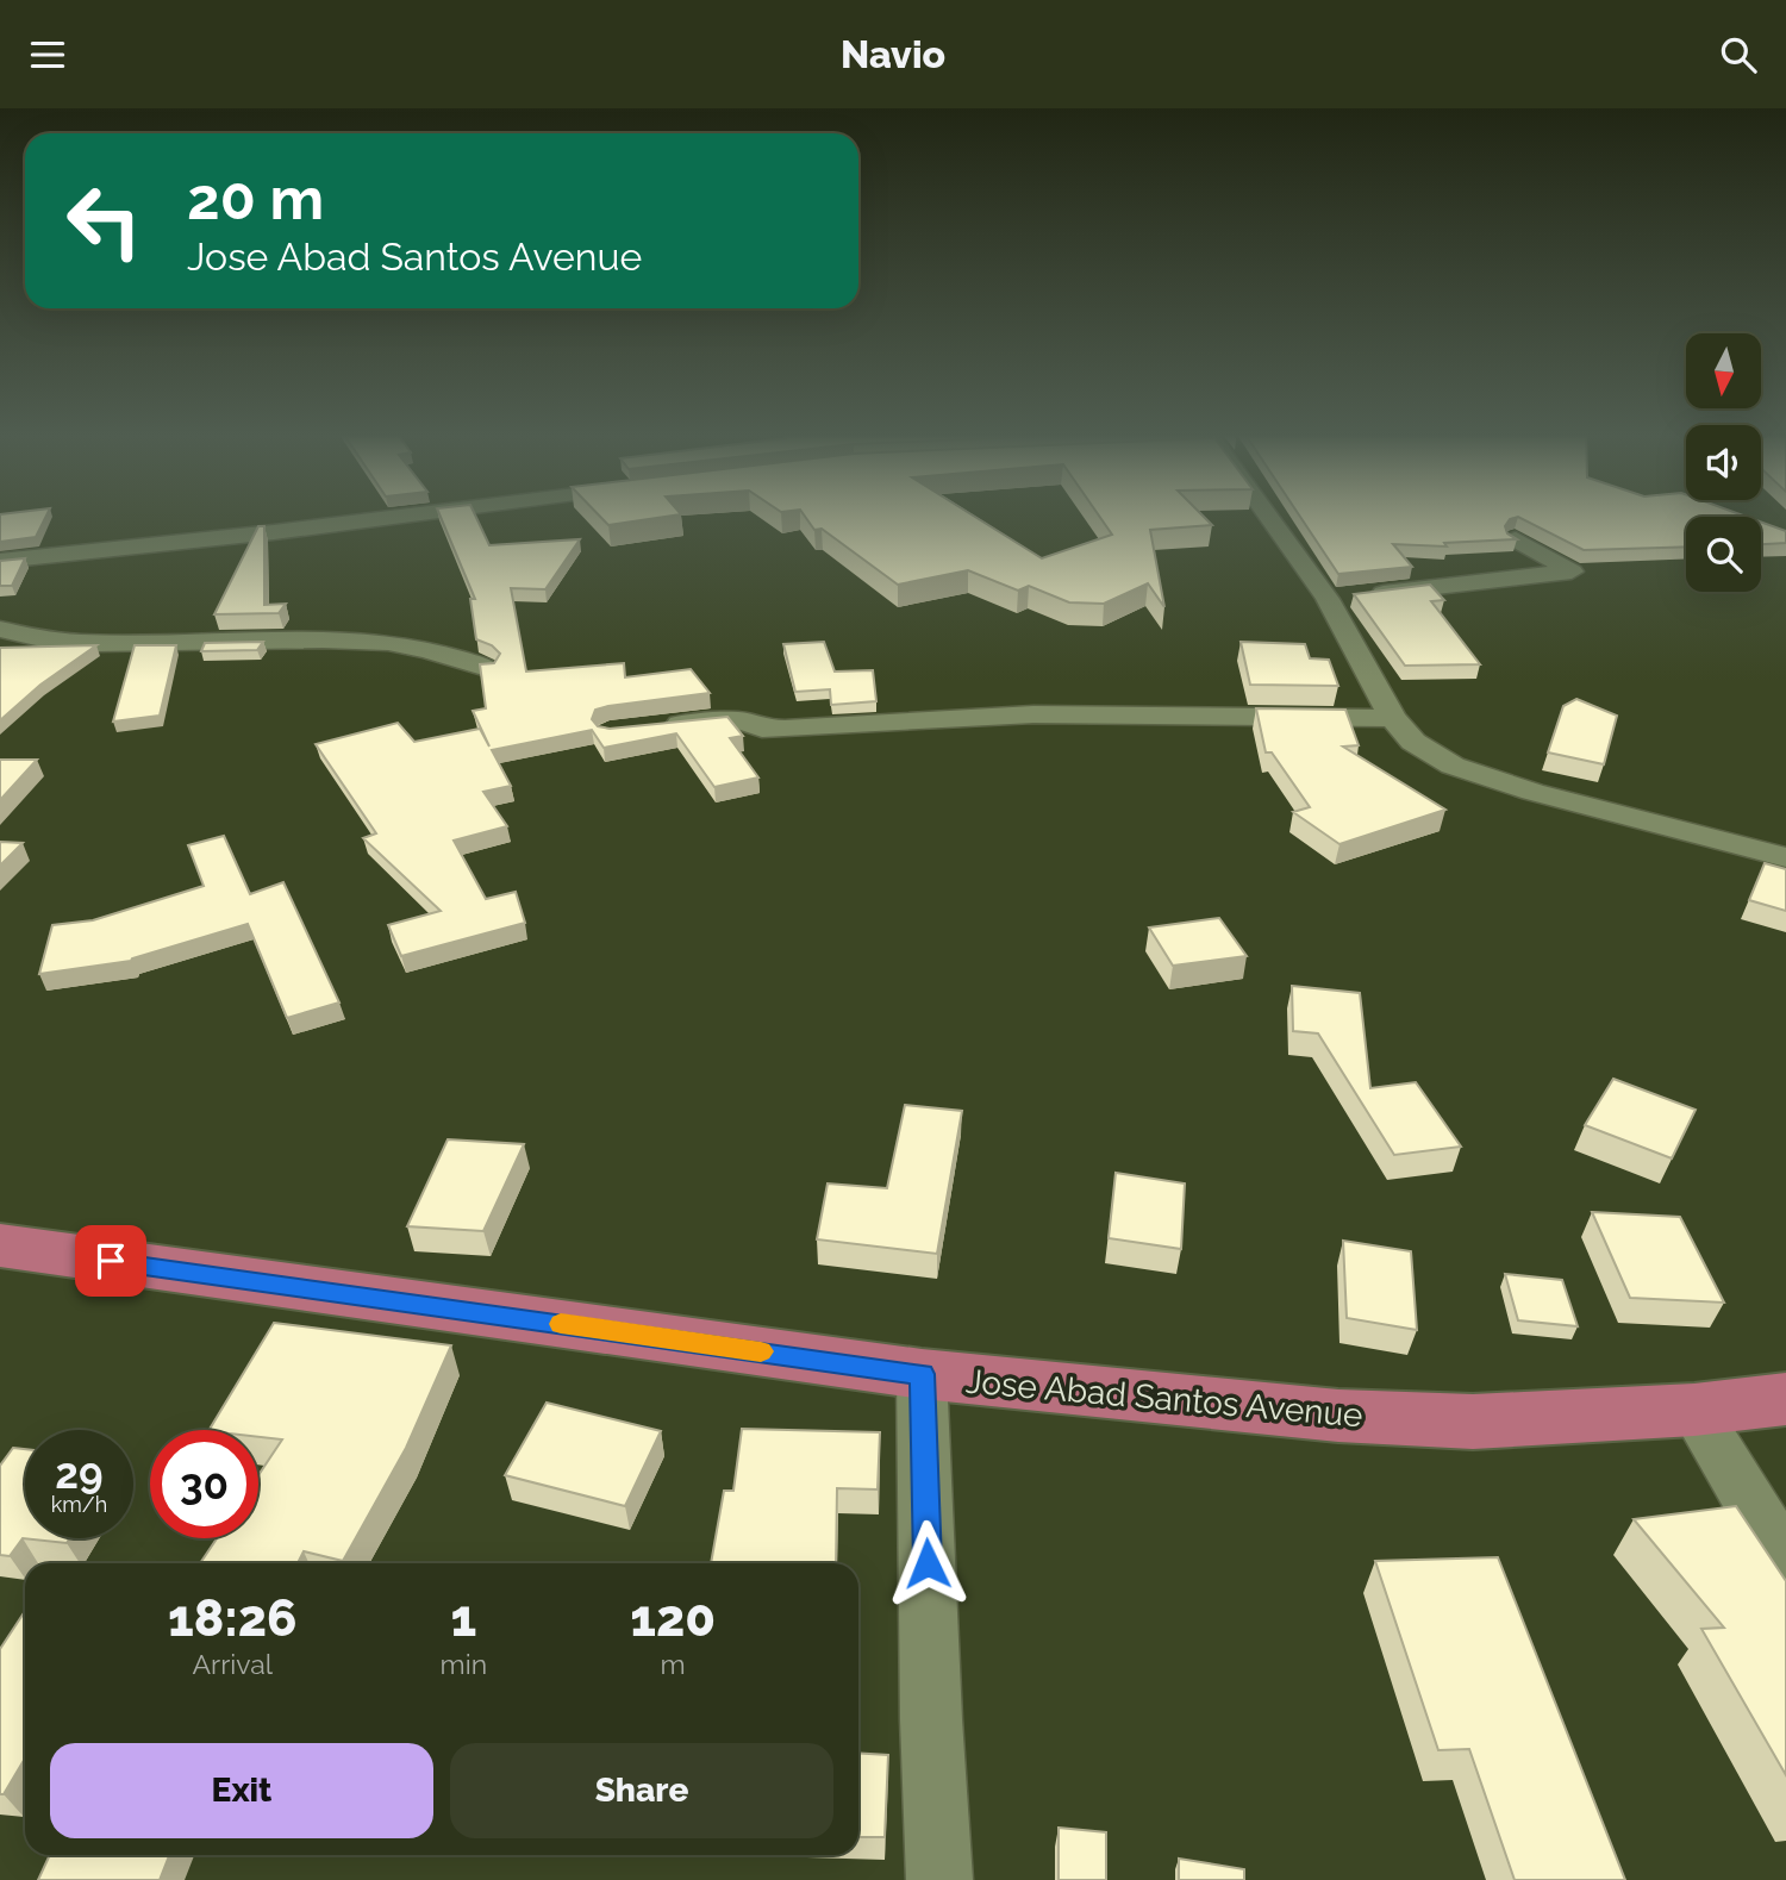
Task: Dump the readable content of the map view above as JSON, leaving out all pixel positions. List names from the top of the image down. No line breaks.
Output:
{"streets":{"highway":["Jose Abad Santos Avenue"]},"north":"bottom","page":{"header":"Navio","turn":["20 m","Jose Abad Santos Avenue"],"speed":"29 km/h","limit":"30","eta":["18:26","Arrival","1","min","120","m"],"buttons":["Exit","Share"]}}
